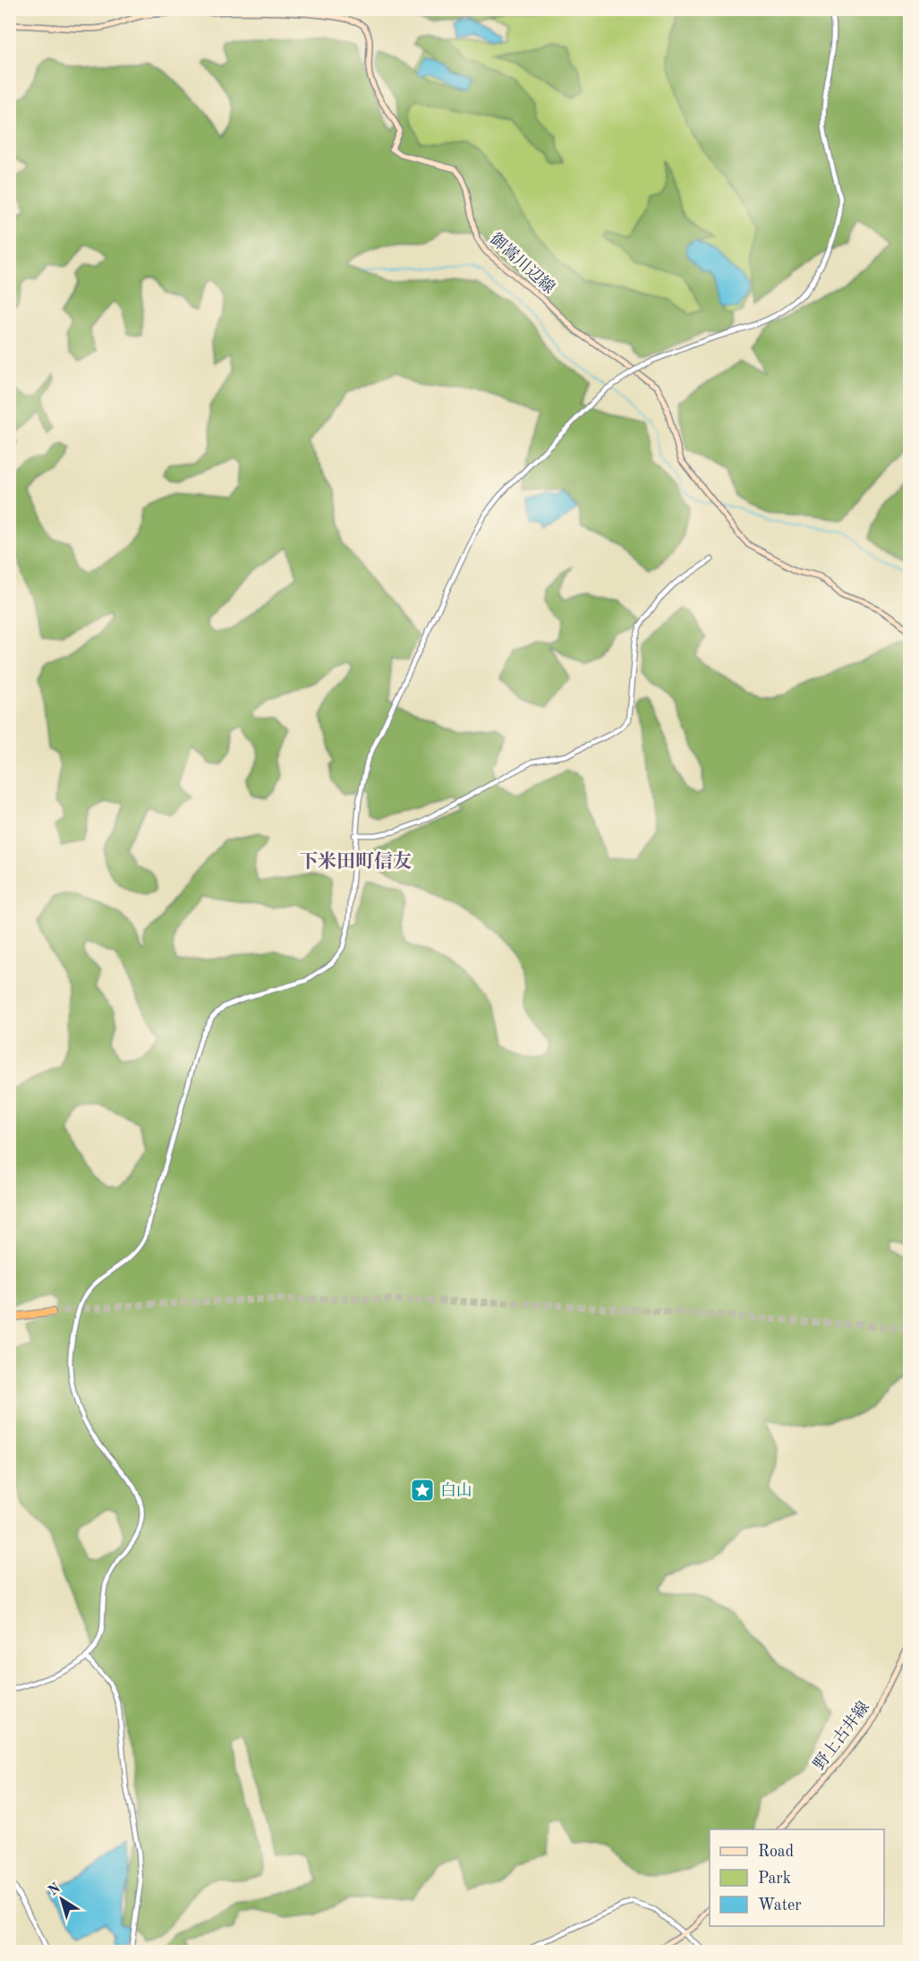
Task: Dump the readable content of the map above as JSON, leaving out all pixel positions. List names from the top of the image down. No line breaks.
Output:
{"streets":{"main road":["御嵩川辺線","野上古井線"]},"districts":["下米田町信友"],"places":{"place":["白山"]},"legend":["Road","Park","Water"],"north":"top left"}
